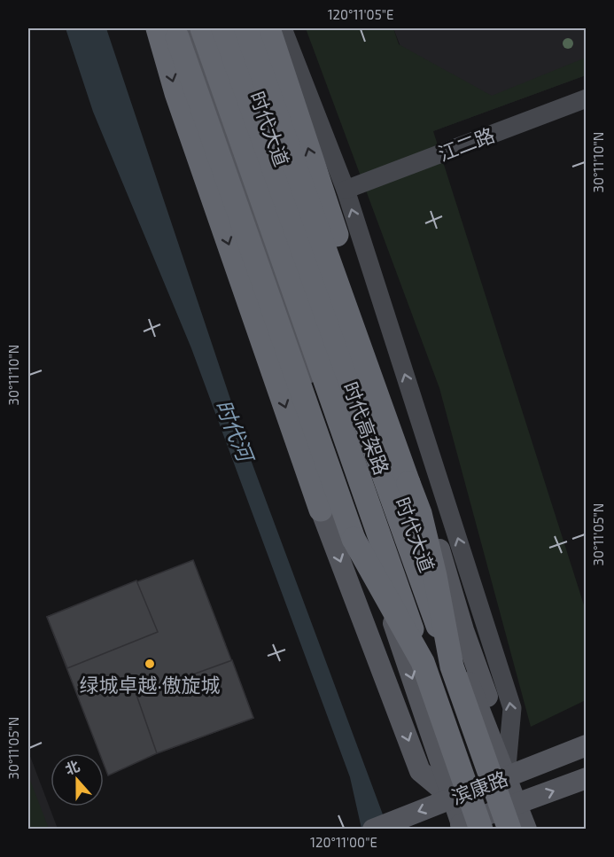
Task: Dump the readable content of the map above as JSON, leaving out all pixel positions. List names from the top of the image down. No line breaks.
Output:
{"streets":{"highway":["时代高架路"],"main road":["时代大道","江二路","滨康路"]},"crossings":[["时代大道","滨康路"],["时代高架路","滨康路"]],"water":["时代河"],"places":["绿城卓越·傲旋城"],"north":"top","coordinates":["120°11'05\"E","30°11'10\"N","30°11'05\"N","120°11'00\"E"]}
